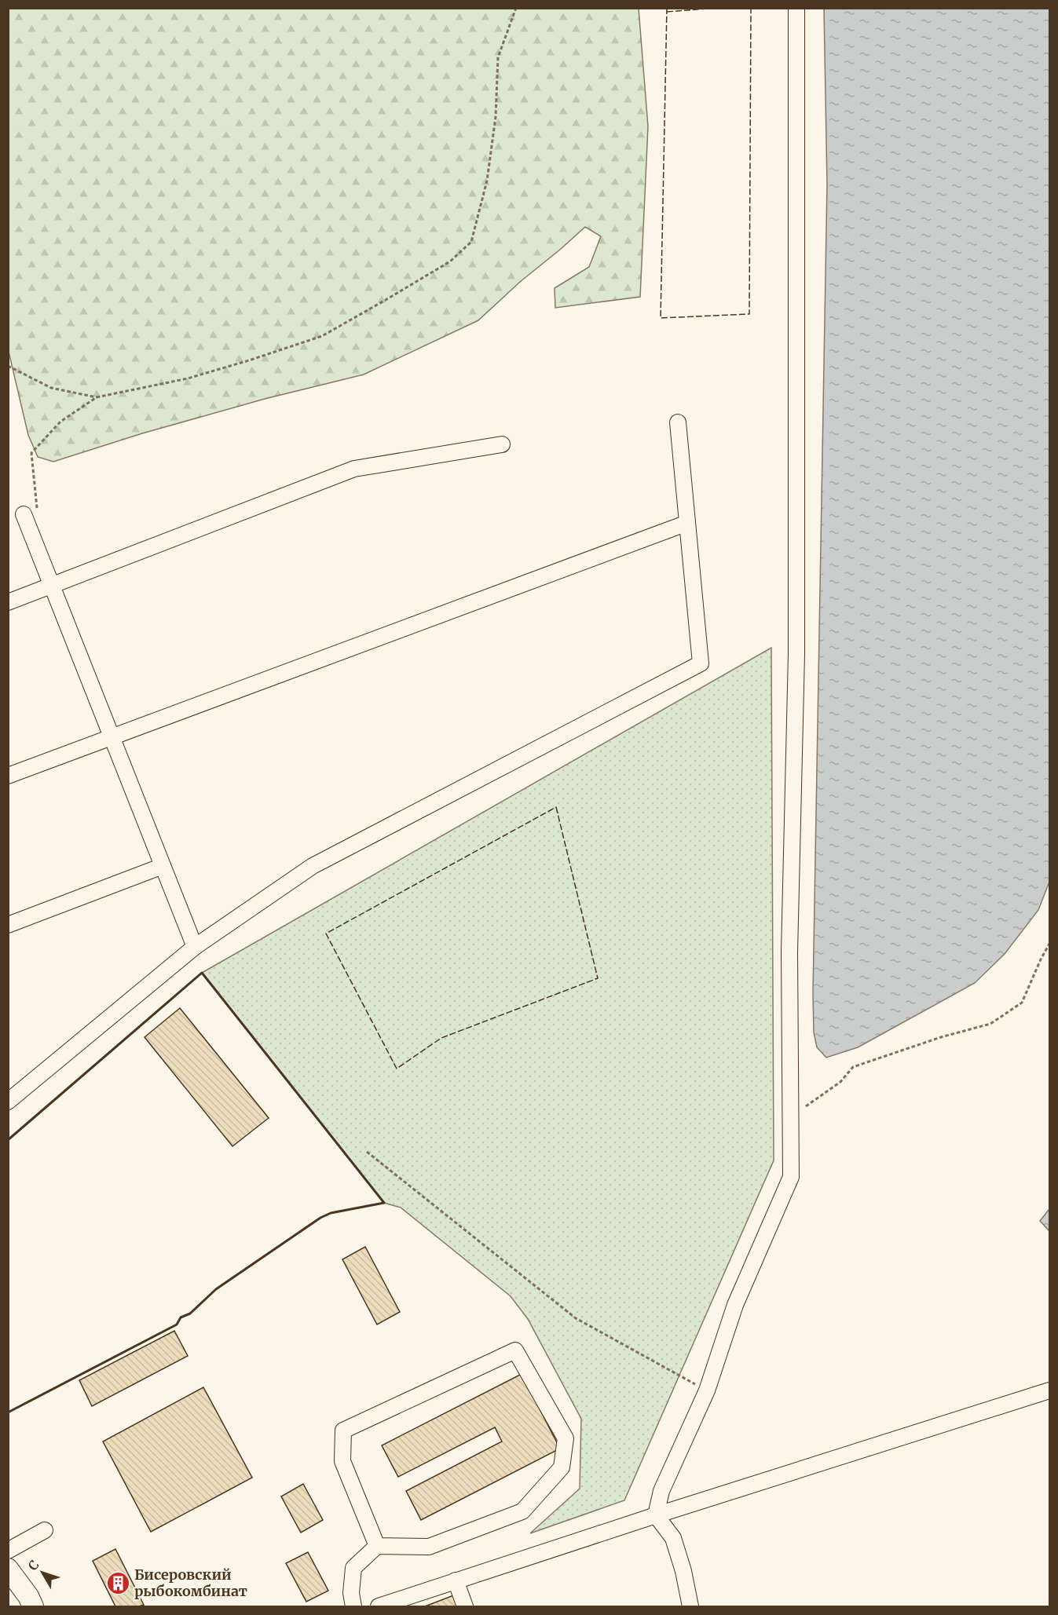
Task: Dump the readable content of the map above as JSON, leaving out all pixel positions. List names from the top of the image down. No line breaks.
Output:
{"places":{"building":["Бисеровский рыбокомбинат"]},"north":"top left"}
